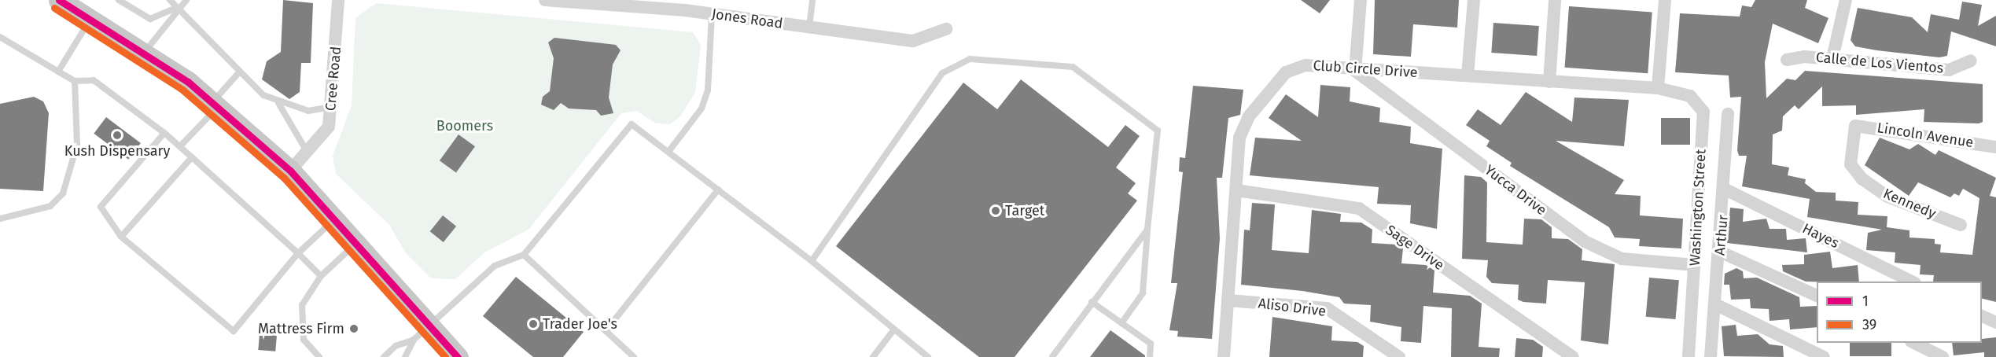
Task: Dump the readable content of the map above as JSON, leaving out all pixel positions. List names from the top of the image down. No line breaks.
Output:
{"streets":{"street":["Jones Road","Calle de Los Vientos","Club Circle Drive","Cree Road","Lincoln Avenue","Yucca Drive","Kennedy","Washington Street","Arthur","Hayes","Sage Drive","Aliso Drive"]},"crossings":[["Club Circle Drive","Yucca Drive"],["Club Circle Drive","Washington Street"],["Club Circle Drive","Sage Drive"],["Club Circle Drive","Aliso Drive"],["Lincoln Avenue","Kennedy"],["Yucca Drive","Washington Street"],["Arthur","Hayes"]],"parks":["Boomers"],"places":["Kush Dispensary","Target","Trader Joe's","Mattress Firm"],"lines":["transit line 1","transit line 39"],"legend":["1","39"]}
